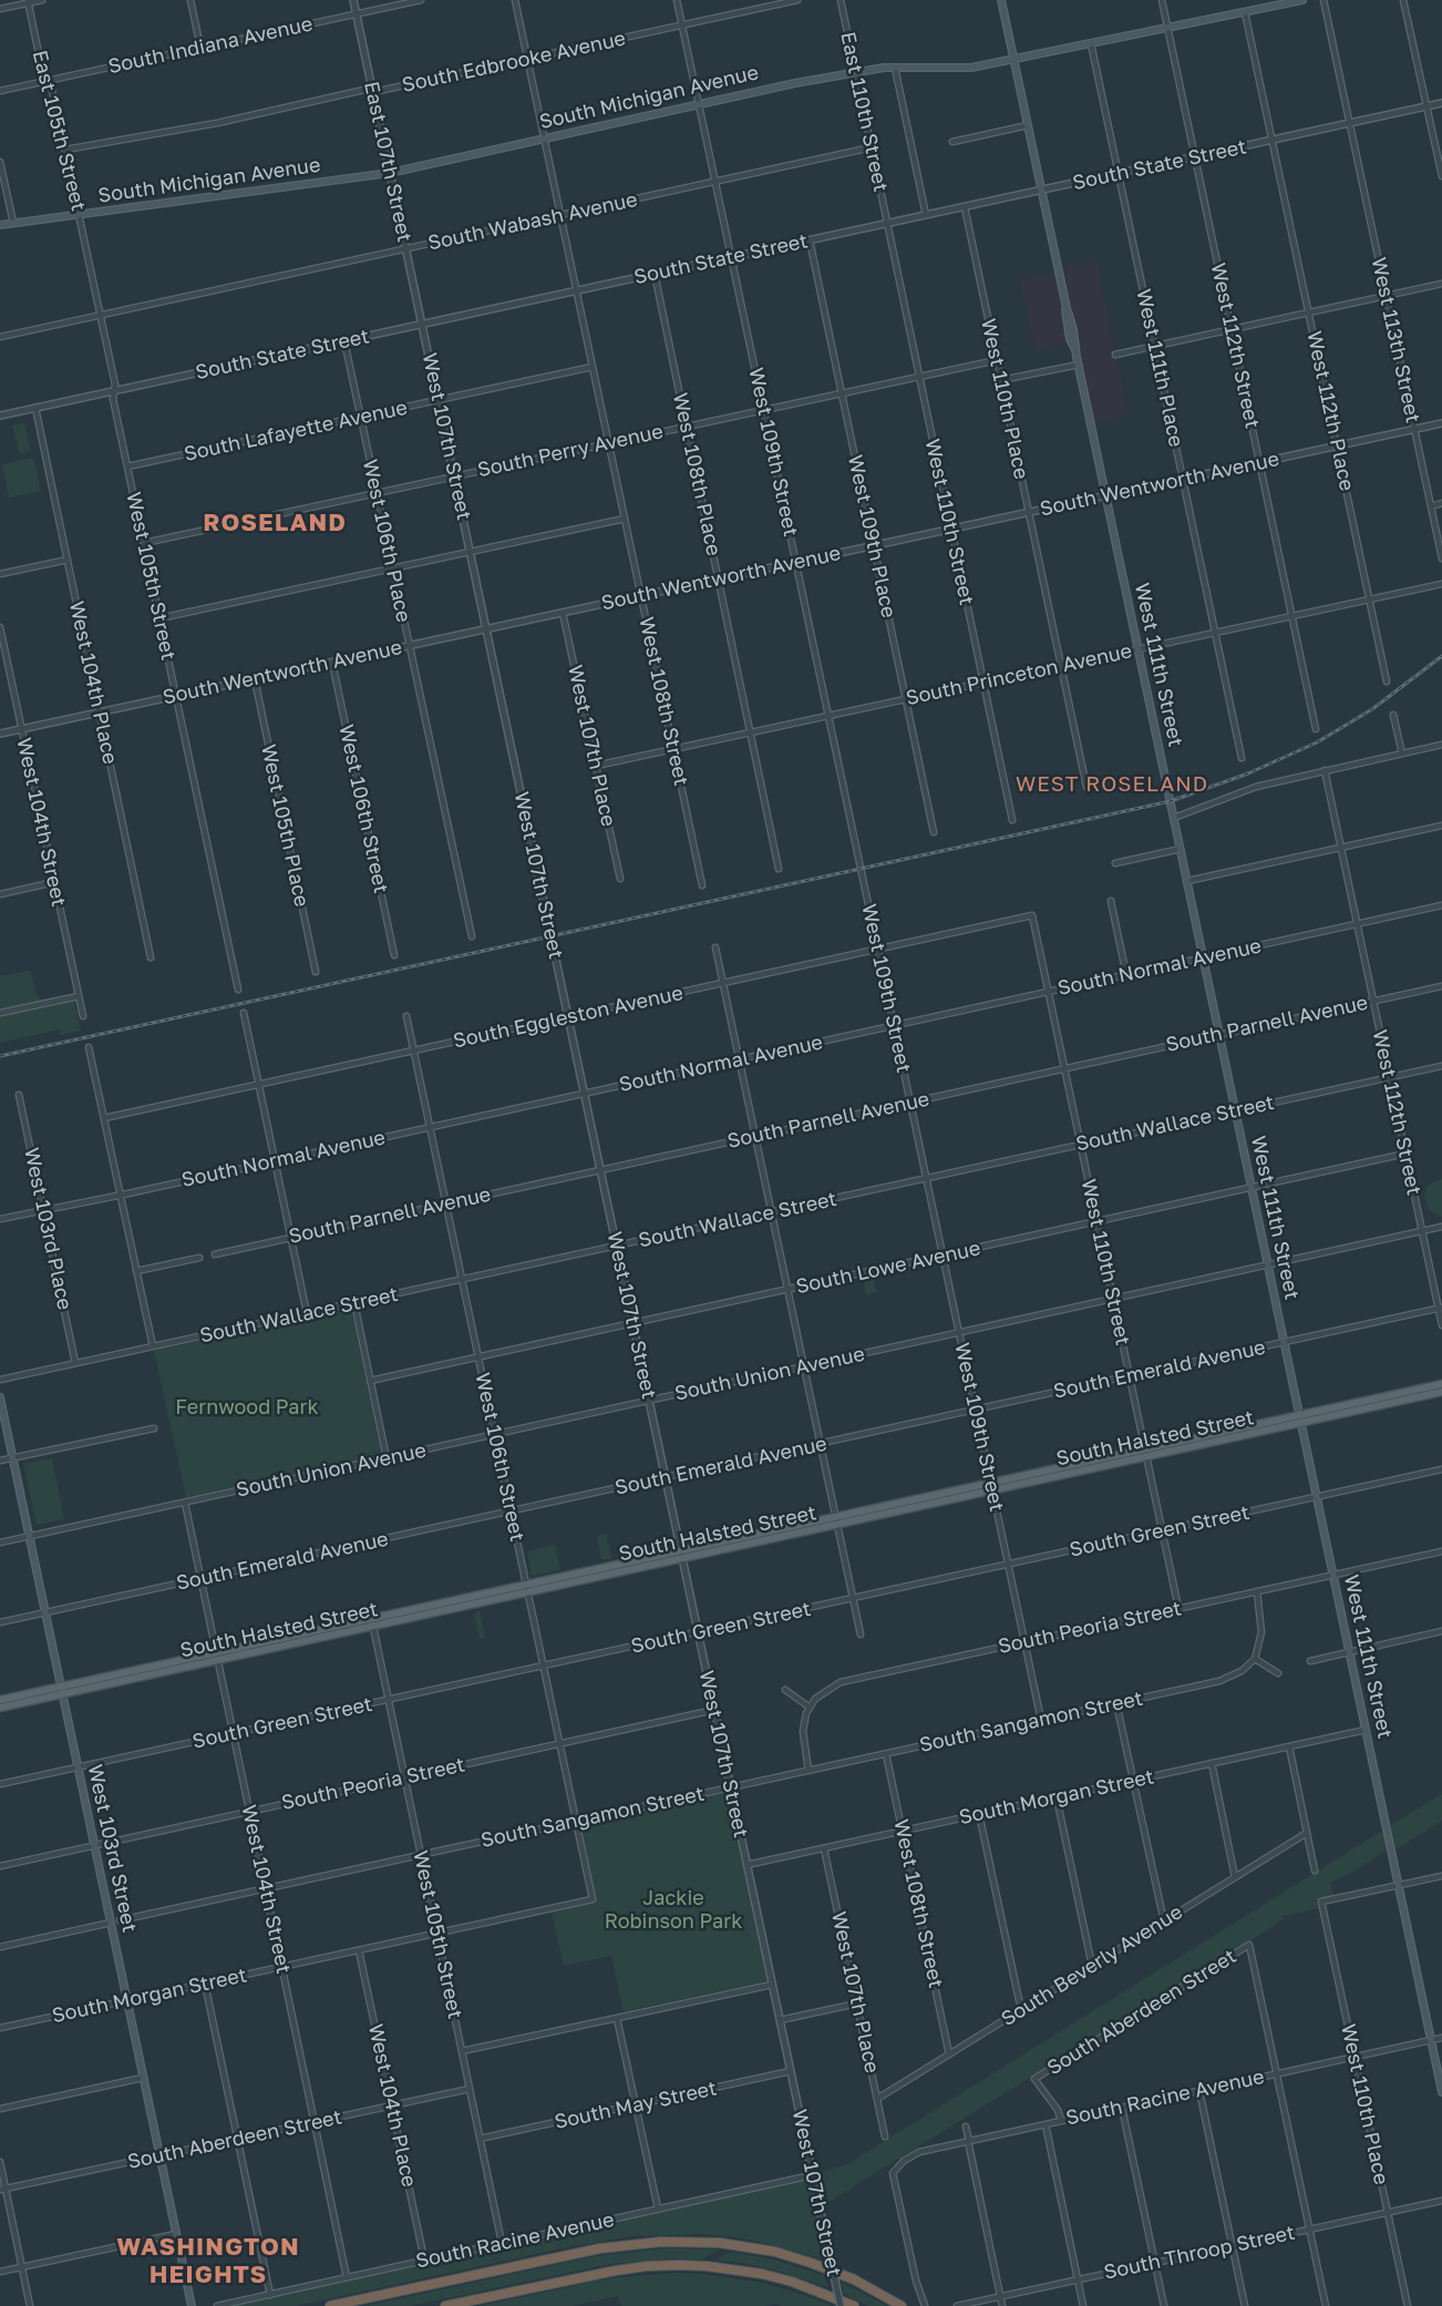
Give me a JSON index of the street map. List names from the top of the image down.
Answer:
{
  "streets": {
    "main road": [
      "South Michigan Avenue",
      "West 111th Street",
      "South Halsted Street",
      "West 103rd Street"
    ],
    "street": [
      "South Indiana Avenue",
      "South Edbrooke Avenue",
      "East 110th Street",
      "East 105th Street",
      "East 107th Street",
      "South State Street",
      "South Wabash Avenue",
      "West 113th Street",
      "West 112th Street",
      "West 111th Place",
      "West 110th Place",
      "West 112th Place",
      "South Lafayette Avenue",
      "West 107th Street",
      "South Perry Avenue",
      "West 109th Street",
      "West 108th Place",
      "South Wentworth Avenue",
      "West 110th Street",
      "West 109th Place",
      "West 106th Place",
      "West 105th Street",
      "South Princeton Avenue",
      "West 104th Place",
      "West 108th Street",
      "West 107th Place",
      "West 106th Street",
      "West 104th Street",
      "West 105th Place",
      "South Normal Avenue",
      "South Eggleston Avenue",
      "South Parnell Avenue",
      "South Wallace Street",
      "West 103rd Place",
      "South Lowe Avenue",
      "South Emerald Avenue",
      "South Union Avenue",
      "South Green Street",
      "South Peoria Street",
      "South Sangamon Street",
      "South Morgan Street",
      "South Beverly Avenue",
      "South Aberdeen Street",
      "South Racine Avenue",
      "South May Street",
      "South Throop Street"
    ]
  },
  "crossings": [
    ["South Indiana Avenue", "East 105th Street"],
    ["South Indiana Avenue", "East 107th Street"],
    ["South Edbrooke Avenue", "East 105th Street"],
    ["South Edbrooke Avenue", "East 107th Street"],
    ["South Edbrooke Avenue", "West 109th Street"],
    ["South Edbrooke Avenue", "West 108th Street"],
    ["South Michigan Avenue", "East 110th Street"],
    ["South Michigan Avenue", "East 105th Street"],
    ["South Michigan Avenue", "East 107th Street"],
    ["South Michigan Avenue", "West 112th Street"],
    ["South Michigan Avenue", "West 111th Place"],
    ["South Michigan Avenue", "West 112th Place"],
    ["South Michigan Avenue", "West 109th Street"],
    ["South Michigan Avenue", "West 111th Street"],
    ["South Michigan Avenue", "West 108th Street"],
    ["East 110th Street", "South State Street"],
    ["East 110th Street", "South Wabash Avenue"],
    ["East 110th Street", "West 110th Street"],
    ["East 105th Street", "South State Street"],
    ["East 105th Street", "South Wabash Avenue"],
    ["East 105th Street", "West 105th Street"],
    ["East 107th Street", "South State Street"],
    ["East 107th Street", "South Wabash Avenue"],
    ["East 107th Street", "West 107th Street"],
    ["South State Street", "West 113th Street"],
    ["South State Street", "West 112th Street"],
    ["South State Street", "West 111th Place"],
    ["South State Street", "West 110th Place"],
    ["South State Street", "West 112th Place"],
    ["South State Street", "West 107th Street"],
    ["South State Street", "West 109th Street"],
    ["South State Street", "West 108th Place"],
    ["South State Street", "West 110th Street"],
    ["South State Street", "West 109th Place"],
    ["South State Street", "West 106th Place"],
    ["South State Street", "West 105th Street"],
    ["South State Street", "West 111th Street"],
    ["South State Street", "West 104th Place"],
    ["South State Street", "West 108th Street"],
    ["South Wabash Avenue", "West 109th Street"],
    ["South Wabash Avenue", "West 108th Street"],
    ["West 113th Street", "South Wentworth Avenue"],
    ["West 112th Street", "South Wentworth Avenue"],
    ["West 112th Street", "South Princeton Avenue"],
    ["West 112th Street", "South Normal Avenue"],
    ["West 112th Street", "South Parnell Avenue"],
    ["West 112th Street", "South Wallace Street"],
    ["West 112th Street", "South Lowe Avenue"],
    ["West 112th Street", "South Emerald Avenue"],
    ["West 112th Street", "South Union Avenue"],
    ["West 111th Place", "South Wentworth Avenue"],
    ["West 111th Place", "South Princeton Avenue"],
    ["West 110th Place", "South Perry Avenue"],
    ["West 110th Place", "South Wentworth Avenue"],
    ["West 110th Place", "West 111th Street"],
    ["West 110th Place", "South Princeton Avenue"],
    ["West 110th Place", "South Racine Avenue"],
    ["West 110th Place", "South Throop Street"],
    ["West 112th Place", "South Wentworth Avenue"],
    ["West 112th Place", "South Princeton Avenue"],
    ["South Lafayette Avenue", "West 107th Street"],
    ["South Lafayette Avenue", "West 106th Place"],
    ["South Lafayette Avenue", "West 105th Street"],
    ["South Lafayette Avenue", "West 108th Street"],
    ["West 107th Street", "South Perry Avenue"],
    ["West 107th Street", "South Wentworth Avenue"],
    ["West 107th Street", "South Normal Avenue"],
    ["West 107th Street", "South Eggleston Avenue"],
    ["West 107th Street", "South Parnell Avenue"],
    ["West 107th Street", "South Wallace Street"],
    ["West 107th Street", "South Lowe Avenue"],
    ["West 107th Street", "South Emerald Avenue"],
    ["West 107th Street", "South Union Avenue"],
    ["West 107th Street", "South Halsted Street"],
    ["West 107th Street", "South Green Street"],
    ["West 107th Street", "South Peoria Street"],
    ["West 107th Street", "South Sangamon Street"],
    ["West 107th Street", "South Morgan Street"],
    ["West 107th Street", "South Racine Avenue"],
    ["West 107th Street", "South May Street"],
    ["South Perry Avenue", "West 109th Street"],
    ["South Perry Avenue", "West 108th Place"],
    ["South Perry Avenue", "West 110th Street"],
    ["South Perry Avenue", "West 109th Place"],
    ["South Perry Avenue", "West 106th Place"],
    ["South Perry Avenue", "West 105th Street"],
    ["South Perry Avenue", "West 108th Street"],
    ["West 109th Street", "South Wentworth Avenue"],
    ["West 109th Street", "South Princeton Avenue"],
    ["West 109th Street", "South Normal Avenue"],
    ["West 109th Street", "South Eggleston Avenue"],
    ["West 109th Street", "South Parnell Avenue"],
    ["West 109th Street", "South Wallace Street"],
    ["West 109th Street", "South Lowe Avenue"],
    ["West 109th Street", "South Emerald Avenue"],
    ["West 109th Street", "South Union Avenue"],
    ["West 109th Street", "South Halsted Street"],
    ["West 109th Street", "South Green Street"],
    ["West 109th Street", "South Peoria Street"],
    ["West 109th Street", "South Sangamon Street"],
    ["West 108th Place", "South Wentworth Avenue"],
    ["West 108th Place", "South Princeton Avenue"],
    ["South Wentworth Avenue", "West 110th Street"],
    ["South Wentworth Avenue", "West 109th Place"],
    ["South Wentworth Avenue", "West 106th Place"],
    ["South Wentworth Avenue", "West 105th Street"],
    ["South Wentworth Avenue", "West 111th Street"],
    ["South Wentworth Avenue", "West 104th Place"],
    ["South Wentworth Avenue", "West 108th Street"],
    ["South Wentworth Avenue", "West 107th Place"],
    ["South Wentworth Avenue", "West 106th Street"],
    ["South Wentworth Avenue", "West 104th Street"],
    ["South Wentworth Avenue", "West 105th Place"],
    ["West 110th Street", "South Princeton Avenue"],
    ["West 110th Street", "South Normal Avenue"],
    ["West 110th Street", "South Eggleston Avenue"],
    ["West 110th Street", "South Parnell Avenue"],
    ["West 110th Street", "South Wallace Street"],
    ["West 110th Street", "South Lowe Avenue"],
    ["West 110th Street", "South Emerald Avenue"],
    ["West 110th Street", "South Union Avenue"],
    ["West 110th Street", "South Halsted Street"],
    ["West 110th Street", "South Green Street"],
    ["West 110th Street", "South Peoria Street"],
    ["West 109th Place", "South Princeton Avenue"],
    ["West 105th Street", "South Halsted Street"],
    ["West 105th Street", "South Green Street"],
    ["West 105th Street", "South Peoria Street"],
    ["West 105th Street", "South Sangamon Street"],
    ["West 105th Street", "South Morgan Street"],
    ["West 105th Street", "South Aberdeen Street"],
    ["West 105th Street", "South Racine Avenue"],
    ["West 105th Street", "South May Street"],
    ["West 111th Street", "South Princeton Avenue"],
    ["West 111th Street", "South Normal Avenue"],
    ["West 111th Street", "South Parnell Avenue"],
    ["West 111th Street", "South Wallace Street"],
    ["West 111th Street", "South Lowe Avenue"],
    ["West 111th Street", "South Emerald Avenue"],
    ["West 111th Street", "South Union Avenue"],
    ["West 111th Street", "South Halsted Street"],
    ["West 111th Street", "South Green Street"],
    ["West 111th Street", "South Peoria Street"],
    ["West 111th Street", "South Morgan Street"],
    ["West 111th Street", "South Racine Avenue"],
    ["South Princeton Avenue", "West 108th Street"],
    ["South Princeton Avenue", "West 107th Place"],
    ["West 104th Place", "South Morgan Street"],
    ["West 104th Place", "South Aberdeen Street"],
    ["West 104th Place", "South Racine Avenue"],
    ["West 108th Street", "South Sangamon Street"],
    ["West 108th Street", "South Morgan Street"],
    ["West 108th Street", "South Beverly Avenue"],
    ["West 107th Place", "South Morgan Street"],
    ["West 107th Place", "South Beverly Avenue"],
    ["West 106th Street", "South Normal Avenue"],
    ["West 106th Street", "South Eggleston Avenue"],
    ["West 106th Street", "South Parnell Avenue"],
    ["West 106th Street", "South Wallace Street"],
    ["West 106th Street", "South Lowe Avenue"],
    ["West 106th Street", "South Emerald Avenue"],
    ["West 106th Street", "South Union Avenue"],
    ["West 106th Street", "South Halsted Street"],
    ["West 106th Street", "South Green Street"],
    ["West 106th Street", "South Peoria Street"],
    ["West 106th Street", "South Sangamon Street"],
    ["West 106th Street", "South Morgan Street"],
    ["West 104th Street", "South Emerald Avenue"],
    ["West 104th Street", "South Union Avenue"],
    ["West 104th Street", "South Halsted Street"],
    ["West 104th Street", "South Green Street"],
    ["West 104th Street", "South Peoria Street"],
    ["West 104th Street", "South Sangamon Street"],
    ["West 104th Street", "South Morgan Street"],
    ["West 104th Street", "South Aberdeen Street"],
    ["West 104th Street", "South Racine Avenue"],
    ["South Normal Avenue", "West 103rd Place"],
    ["South Wallace Street", "West 103rd Place"],
    ["South Emerald Avenue", "West 103rd Street"],
    ["South Union Avenue", "West 103rd Street"],
    ["South Halsted Street", "West 103rd Street"],
    ["South Green Street", "West 103rd Street"],
    ["South Peoria Street", "West 103rd Street"],
    ["South Morgan Street", "West 103rd Street"],
    ["West 103rd Street", "South Aberdeen Street"],
    ["South Aberdeen Street", "South Racine Avenue"]
  ],
  "districts": ["ROSELAND", "WEST ROSELAND", "WASHINGTON HEIGHTS"],
  "parks": ["Fernwood Park", "Jackie Robinson Park"]
}
